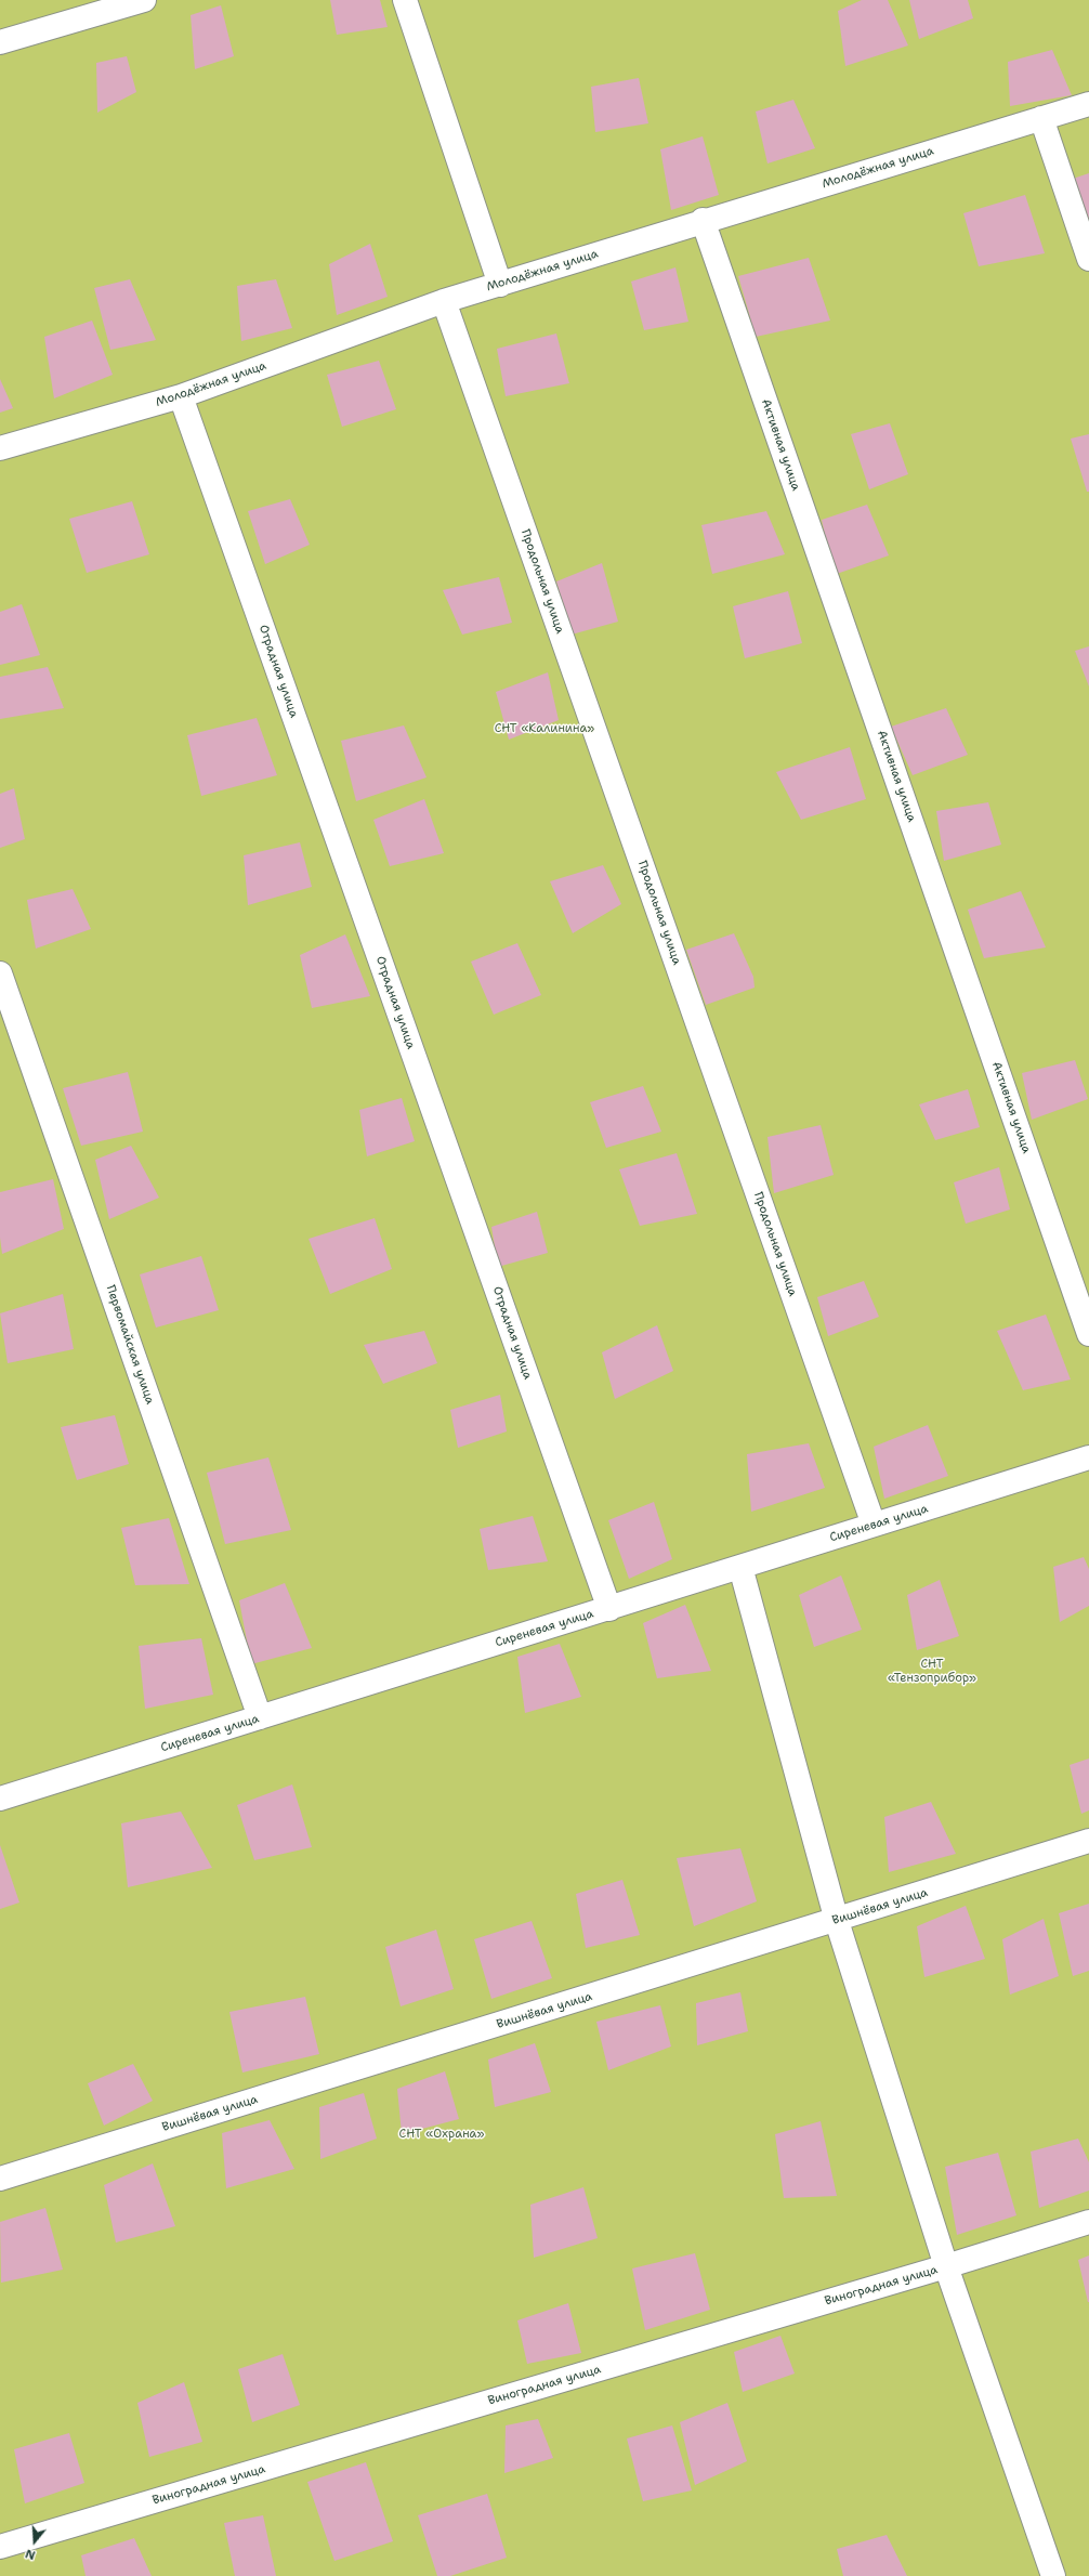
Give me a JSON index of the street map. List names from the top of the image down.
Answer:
{
  "streets": {
    "street": [
      "Молодёжная улица",
      "Активная улица",
      "Продольная улица",
      "Отрадная улица",
      "Первомайская улица",
      "Сиреневая улица",
      "Вишнёвая улица",
      "Виноградная улица"
    ]
  },
  "crossings": [
    ["Молодёжная улица", "Активная улица"],
    ["Молодёжная улица", "Продольная улица"],
    ["Молодёжная улица", "Отрадная улица"],
    ["Продольная улица", "Сиреневая улица"],
    ["Отрадная улица", "Сиреневая улица"],
    ["Первомайская улица", "Сиреневая улица"]
  ],
  "parks": ["СНТ «Калинина»", "СНТ «Тензоприбор»", "СНТ «Охрана»"],
  "north": "bottom"
}
